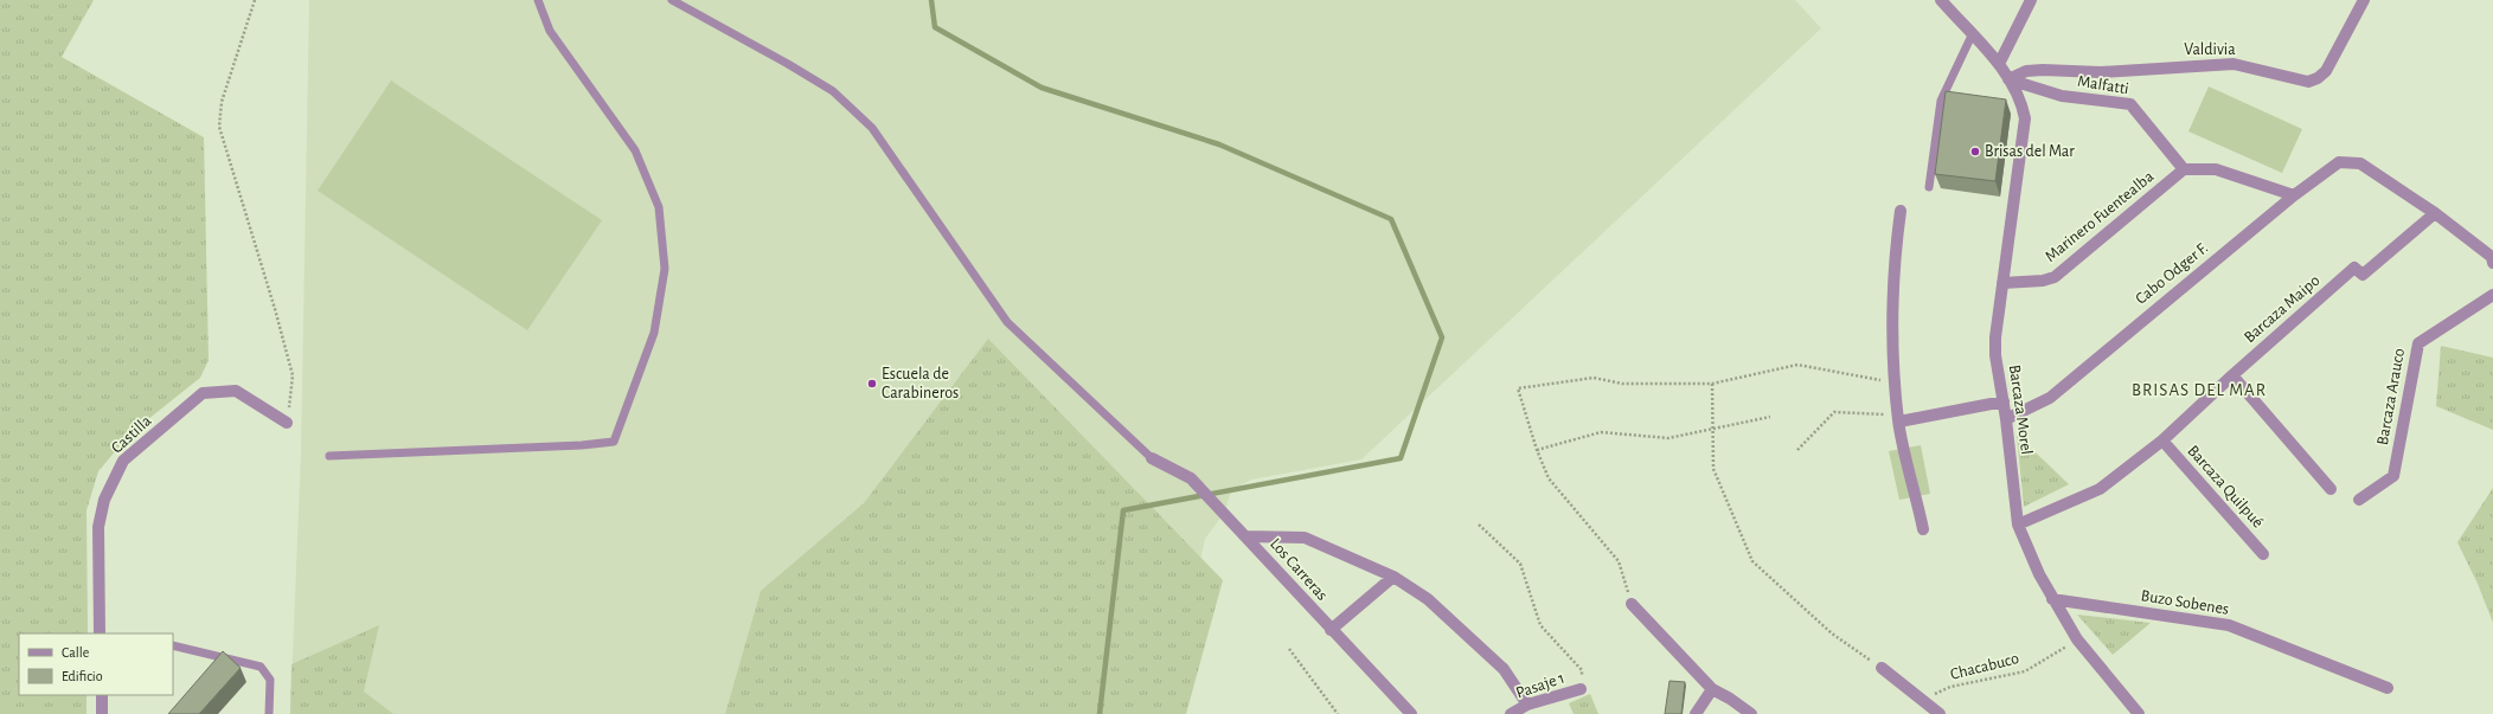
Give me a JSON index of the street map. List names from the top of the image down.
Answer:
{
  "streets": {
    "street": [
      "Valdivia",
      "Malfatti",
      "Marinero Fuentealba",
      "Cabo Odger F.",
      "Barcaza Maipo",
      "Barcaza Arauco",
      "Barcaza Morel",
      "Castilla",
      "Barcaza Quilpué",
      "Los Carreras",
      "Buzo Sobenes",
      "Pasaje 1"
    ],
    "path": ["Chacabuco"]
  },
  "crossings": [
    ["Valdivia", "Malfatti"],
    ["Valdivia", "Barcaza Morel"],
    ["Malfatti", "Marinero Fuentealba"],
    ["Malfatti", "Barcaza Morel"],
    ["Marinero Fuentealba", "Barcaza Morel"],
    ["Cabo Odger F.", "Barcaza Maipo"],
    ["Cabo Odger F.", "Barcaza Morel"],
    ["Barcaza Maipo", "Barcaza Morel"],
    ["Barcaza Maipo", "Barcaza Quilpué"],
    ["Barcaza Morel", "Buzo Sobenes"],
    ["Barcaza Morel", "Chacabuco"]
  ],
  "districts": ["BRISAS DEL MAR"],
  "places": ["Brisas del Mar", "Escuela de Carabineros"],
  "legend": ["Calle", "Edificio"]
}
